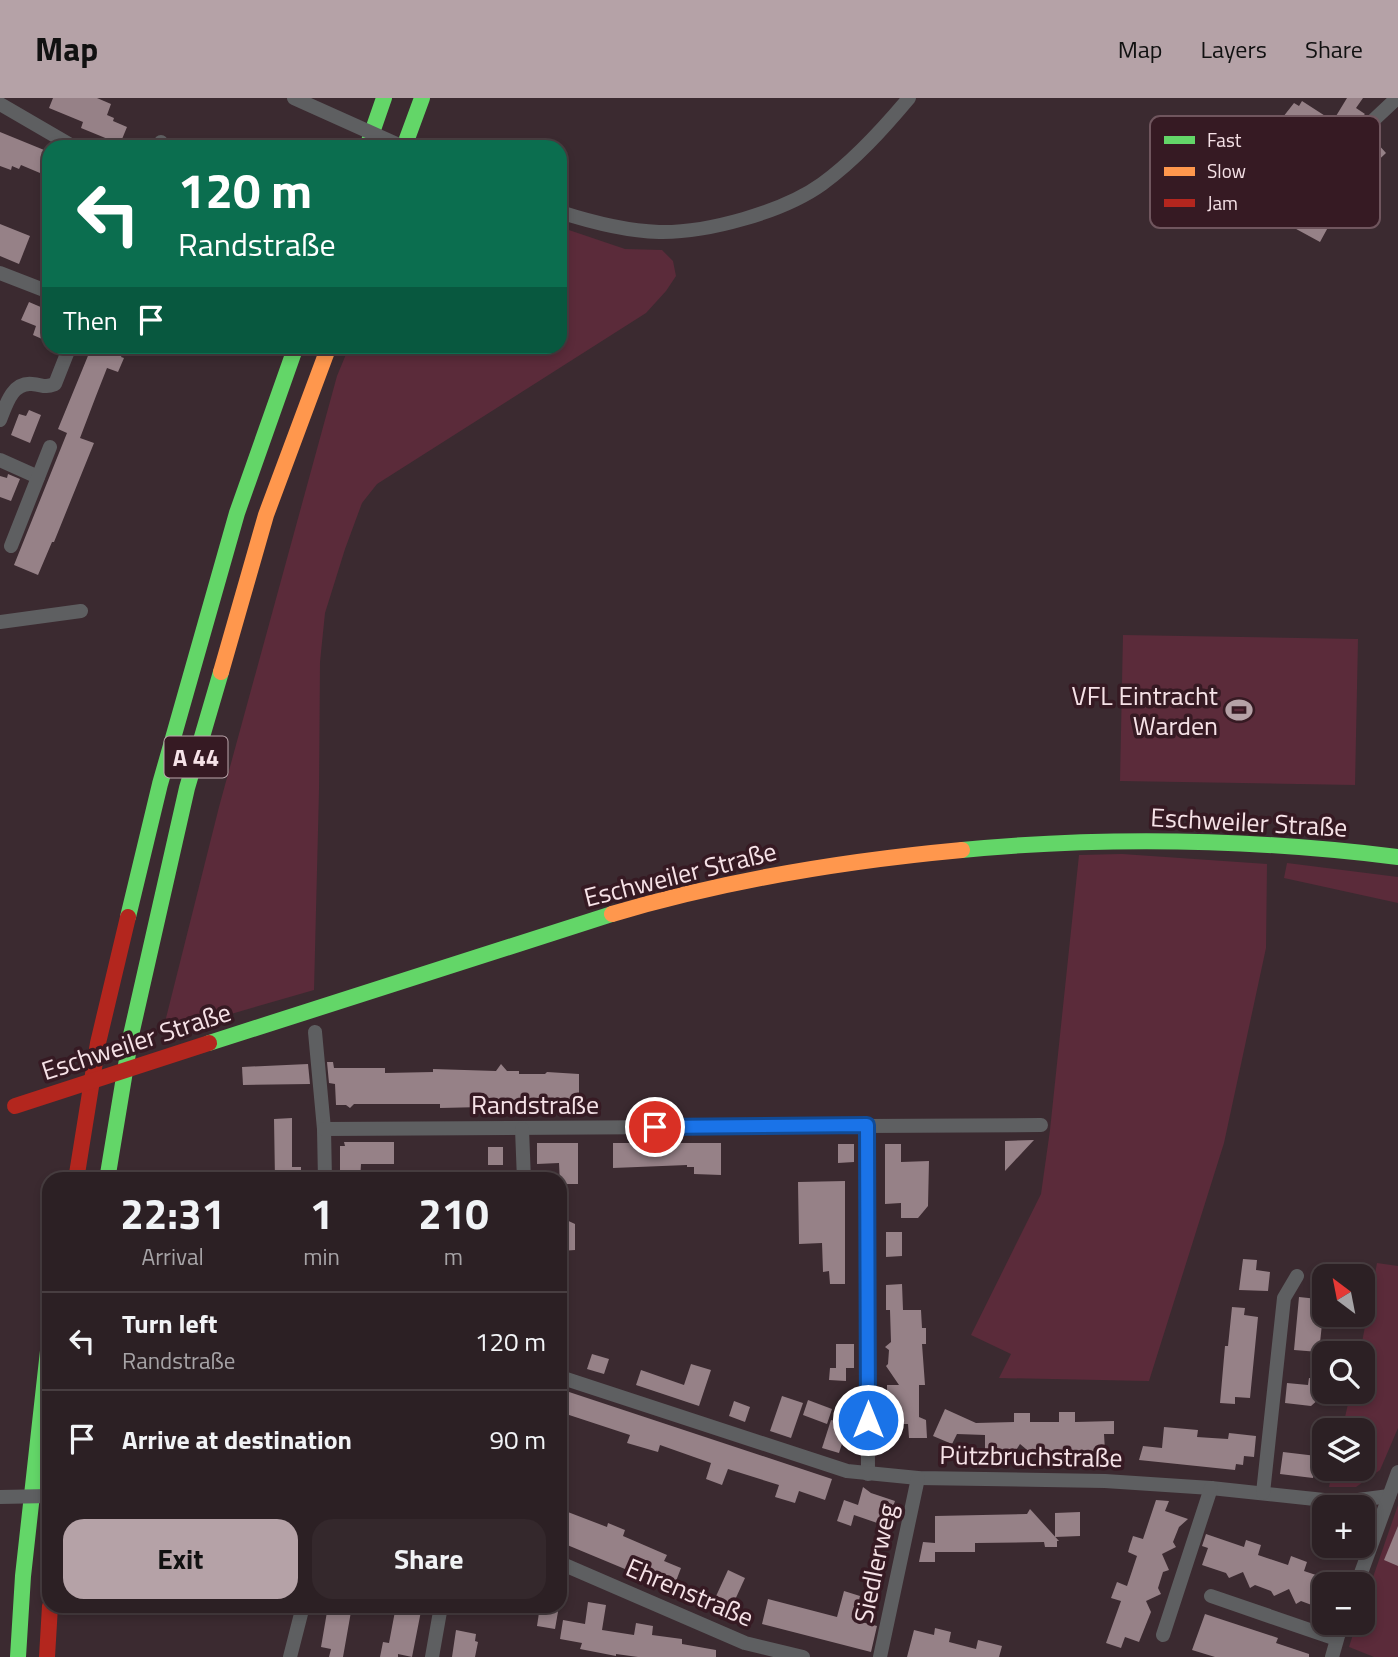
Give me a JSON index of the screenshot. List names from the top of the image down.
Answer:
{
  "streets": {
    "main road": ["A 44", "Eschweiler Straße"],
    "street": [
      "Randstraße",
      "Pützbruchstraße",
      "Siedlerweg",
      "Ehrenstraße"
    ]
  },
  "crossings": [
    ["Randstraße", "Siedlerweg"],
    ["Pützbruchstraße", "Siedlerweg"]
  ],
  "places": {
    "sports": ["VFL Eintracht Warden"]
  },
  "legend": ["Fast", "Slow", "Jam"],
  "north": "top left",
  "page": {
    "header": "Map",
    "nav": ["Map", "Layers", "Share"],
    "turn": ["120 m", "Randstraße"],
    "then": "Then",
    "eta": [
      "22:31",
      "Arrival",
      "1",
      "min",
      "210",
      "m"
    ],
    "map_buttons": ["+", "−"],
    "list": [
      {
        "name": "Turn left",
        "note": "Randstraße",
        "value": "120 m"
      },
      {
        "name": "Arrive at destination",
        "value": "90 m"
      }
    ],
    "buttons": ["Exit", "Share"]
  }
}
